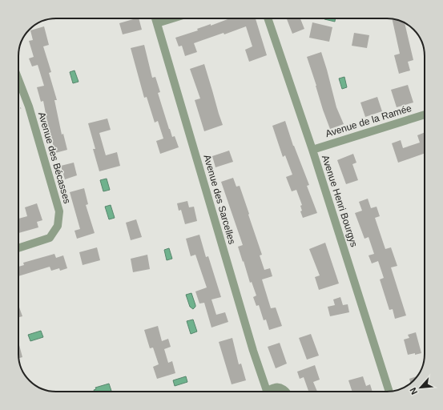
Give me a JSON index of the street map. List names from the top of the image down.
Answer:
{
  "streets": {
    "street": [
      "Avenue de la Ramée",
      "Avenue des Bécasses",
      "Avenue des Sarcelles",
      "Avenue Henri Bourgys"
    ]
  },
  "crossings": [
    ["Avenue de la Ramée", "Avenue Henri Bourgys"]
  ],
  "north": "bottom left"
}
